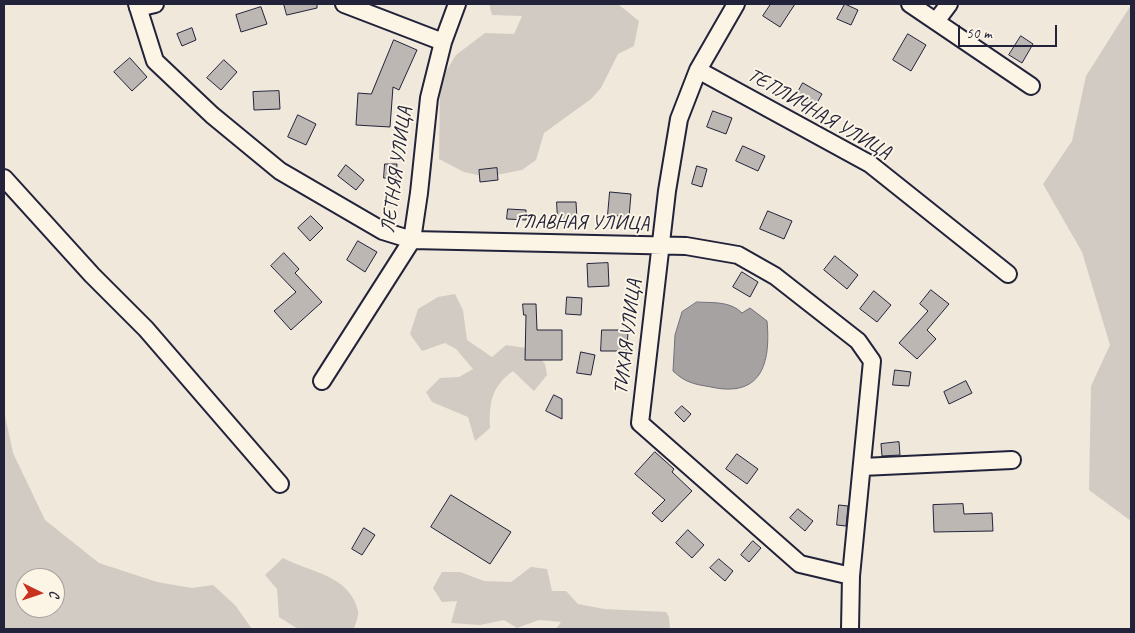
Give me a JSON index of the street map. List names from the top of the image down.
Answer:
{
  "streets": {
    "street": [
      "ТЕПЛИЧНАЯ УЛИЦА",
      "ЛЕТНЯЯ УЛИЦА",
      "ГЛАВНАЯ УЛИЦА",
      "ТИХАЯ УЛИЦА"
    ]
  },
  "crossings": [
    ["ТЕПЛИЧНАЯ УЛИЦА", "ТИХАЯ УЛИЦА"],
    ["ЛЕТНЯЯ УЛИЦА", "ГЛАВНАЯ УЛИЦА"],
    ["ГЛАВНАЯ УЛИЦА", "ТИХАЯ УЛИЦА"]
  ],
  "scale_bar": "50 m",
  "north": "right"
}
